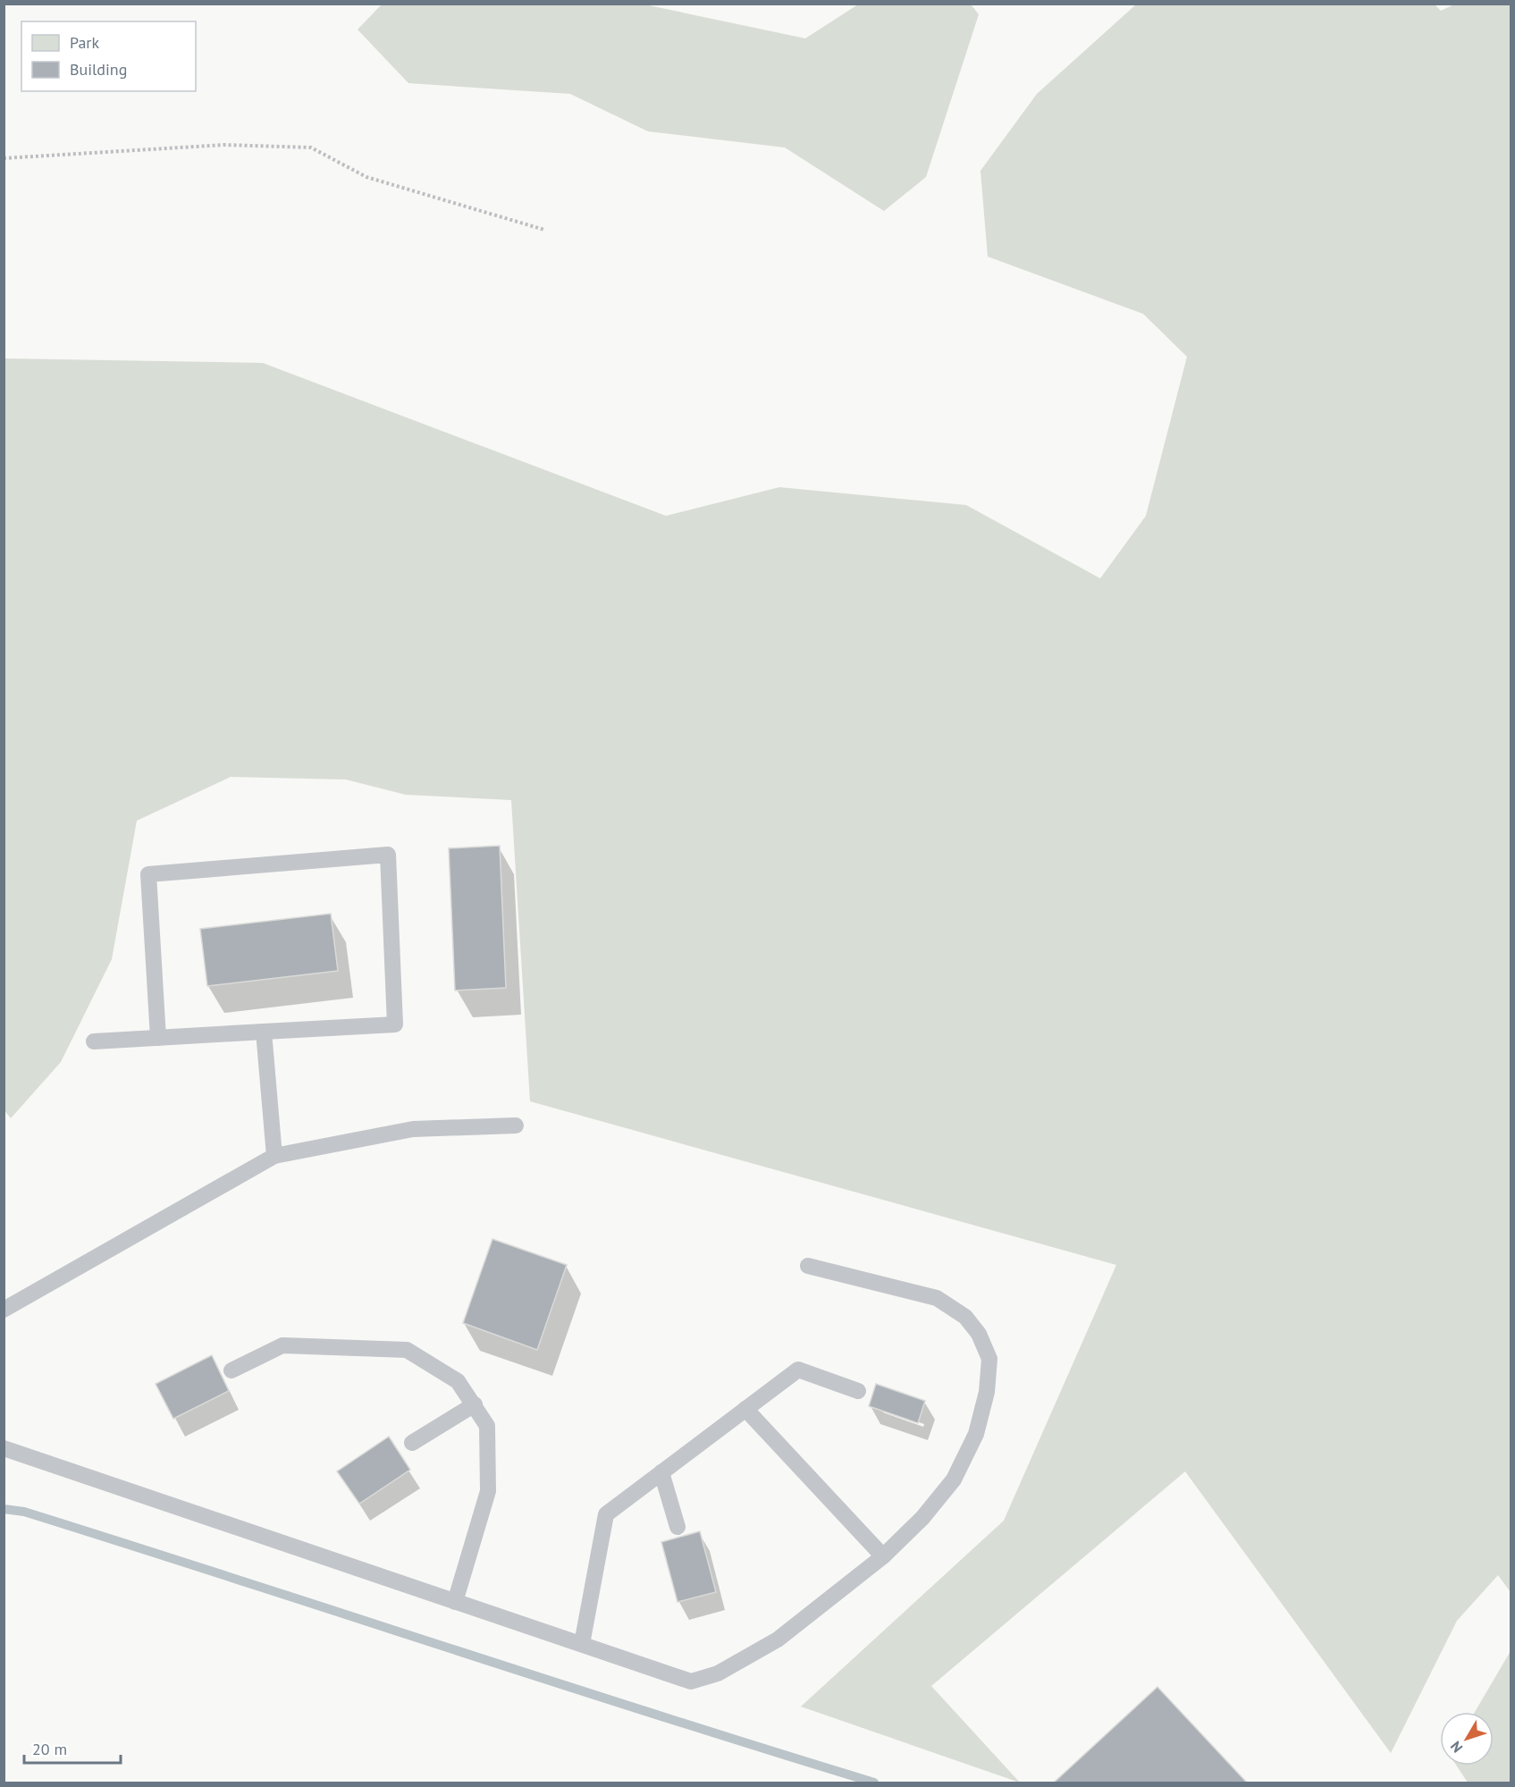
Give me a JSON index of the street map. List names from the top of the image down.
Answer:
{
  "legend": ["Park", "Building"],
  "scale_bar": "20 m",
  "north": "bottom left"
}
